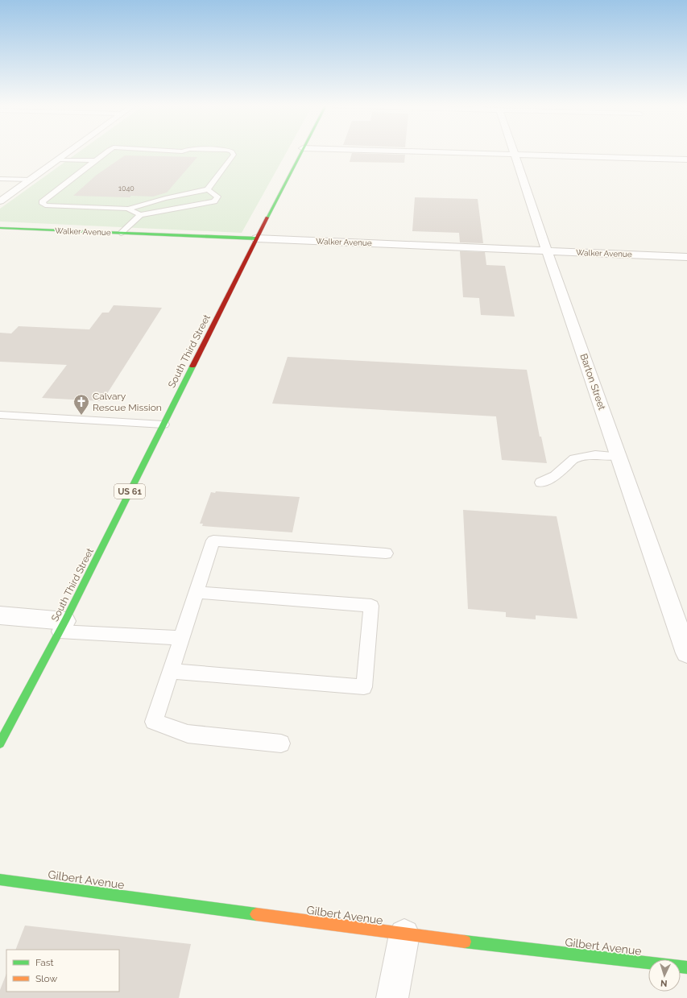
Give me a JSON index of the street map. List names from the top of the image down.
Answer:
{
  "streets": {
    "main road": [
      "Walker Avenue",
      "South Third Street",
      "US 61",
      "Gilbert Avenue"
    ],
    "street": ["Barton Street"]
  },
  "crossings": [
    ["Walker Avenue", "South Third Street"],
    ["Walker Avenue", "Barton Street"]
  ],
  "places": {
    "church": ["Calvary Rescue Mission"]
  },
  "house_numbers": ["1040"],
  "legend": ["Fast", "Slow"],
  "north": "bottom"
}
